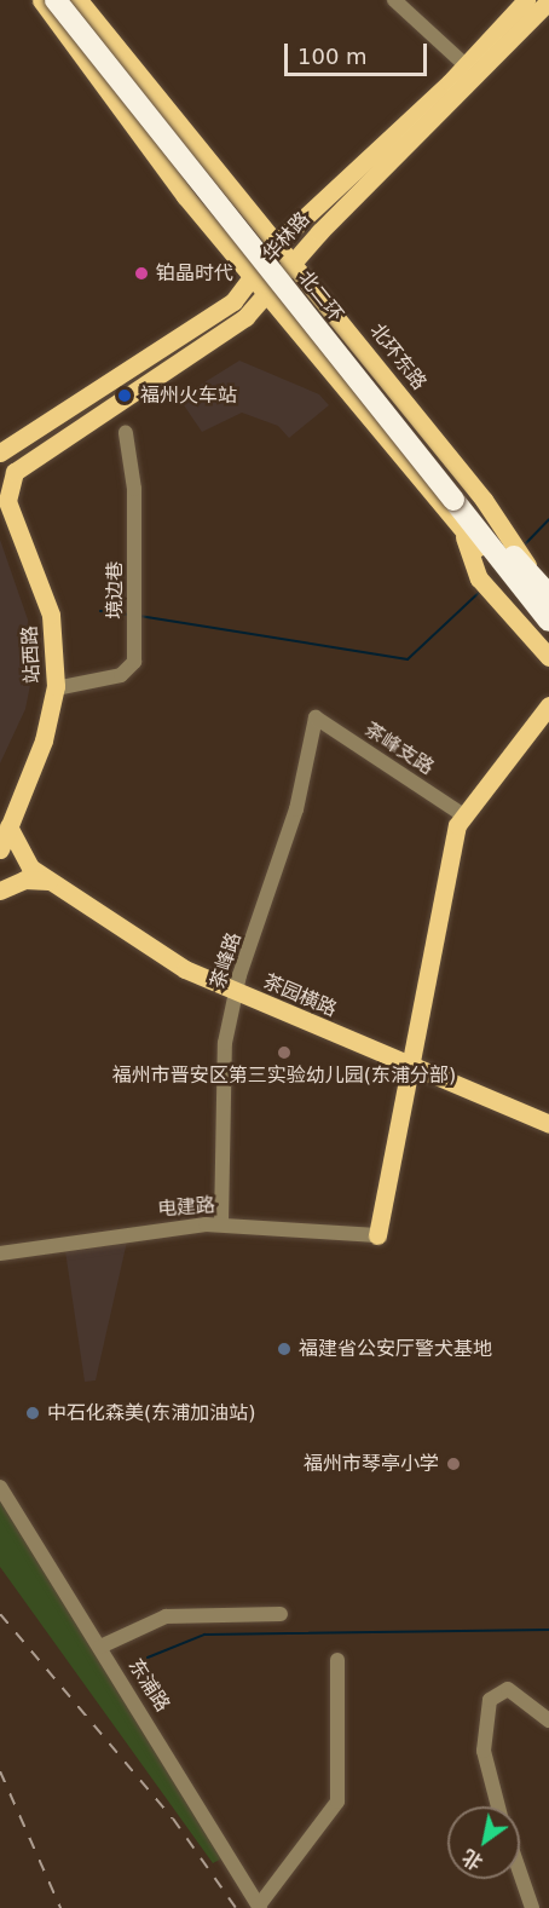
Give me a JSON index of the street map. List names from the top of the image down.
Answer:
{
  "streets": {
    "highway": ["北二环"],
    "main road": [
      "华林路",
      "北环东路",
      "站西路",
      "茶园横路"
    ],
    "street": [
      "境边巷",
      "茶峰支路",
      "茶峰路",
      "电建路",
      "东浦路"
    ]
  },
  "crossings": [
    ["华林路", "北环东路"],
    ["华林路", "站西路"],
    ["北二环", "北环东路"],
    ["境边巷", "站西路"],
    ["站西路", "茶园横路"],
    ["茶峰支路", "茶峰路"],
    ["茶峰路", "茶园横路"],
    ["茶峰路", "电建路"]
  ],
  "places": [
    "铂晶时代",
    "福州火车站",
    "福州市晋安区第三实验幼儿园(东浦分部)",
    "福建省公安厅警犬基地",
    "中石化森美(东浦加油站)",
    "福州市琴亭小学"
  ],
  "scale_bar": "100 m",
  "north": "bottom left"
}
